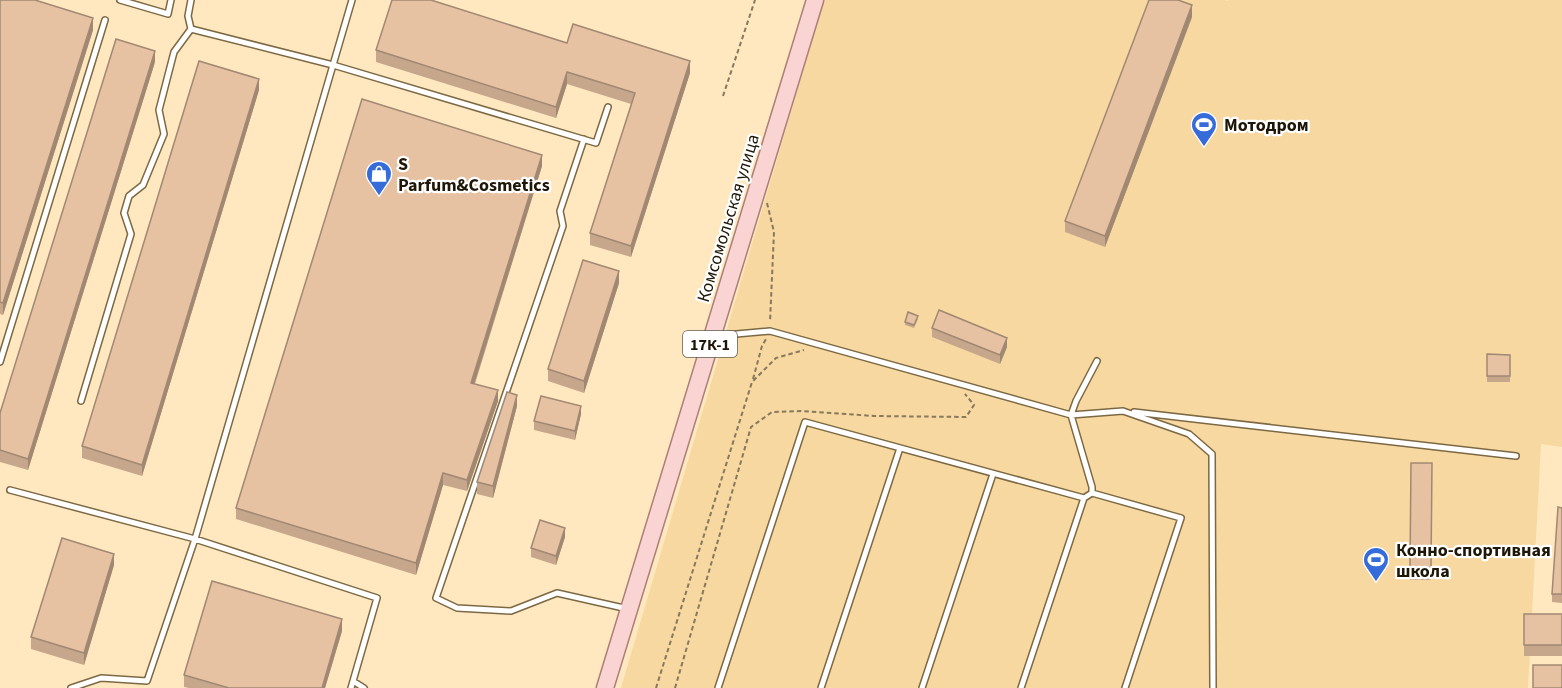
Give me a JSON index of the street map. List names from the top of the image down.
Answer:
{
  "streets": {
    "main road": ["Комсомольская улица", "17К-1"]
  },
  "places": {
    "sports": ["Мотодром", "Конно-спортивная школа"],
    "shop": ["S Parfum&Cosmetics"]
  }
}
